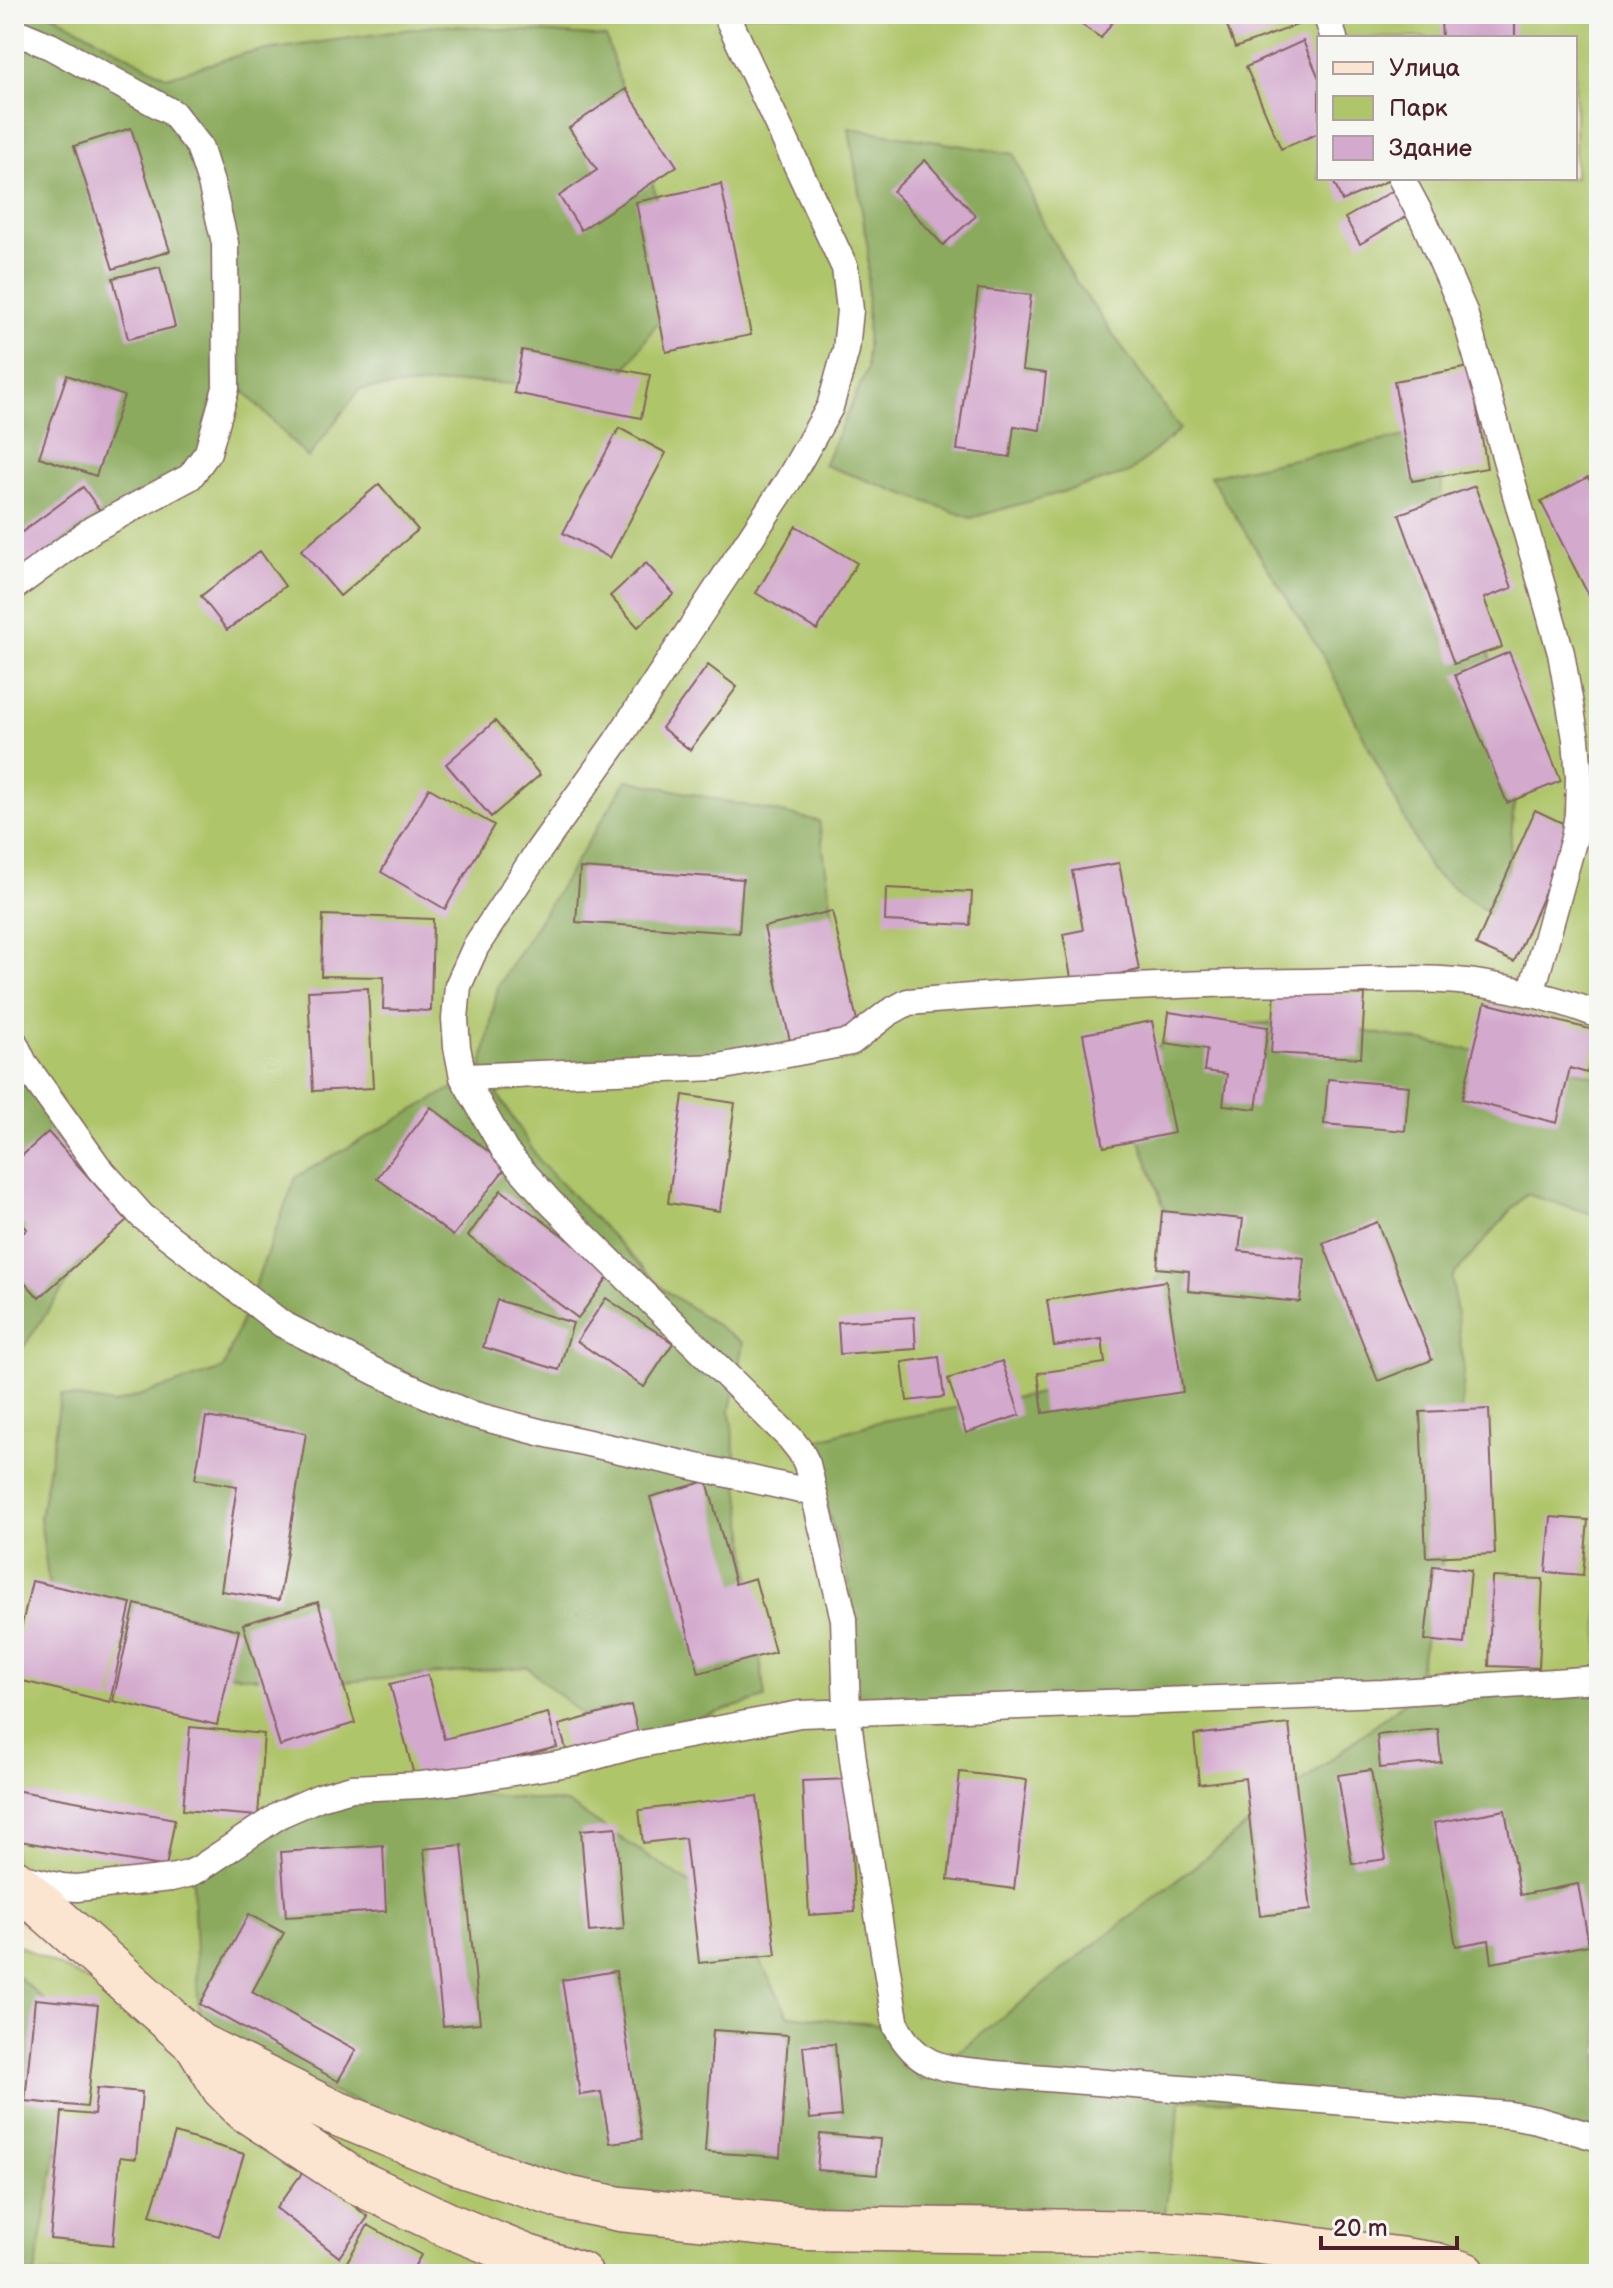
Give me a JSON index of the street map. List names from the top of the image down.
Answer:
{
  "legend": ["Улица", "Парк", "Здание"],
  "scale_bar": "20 m"
}
